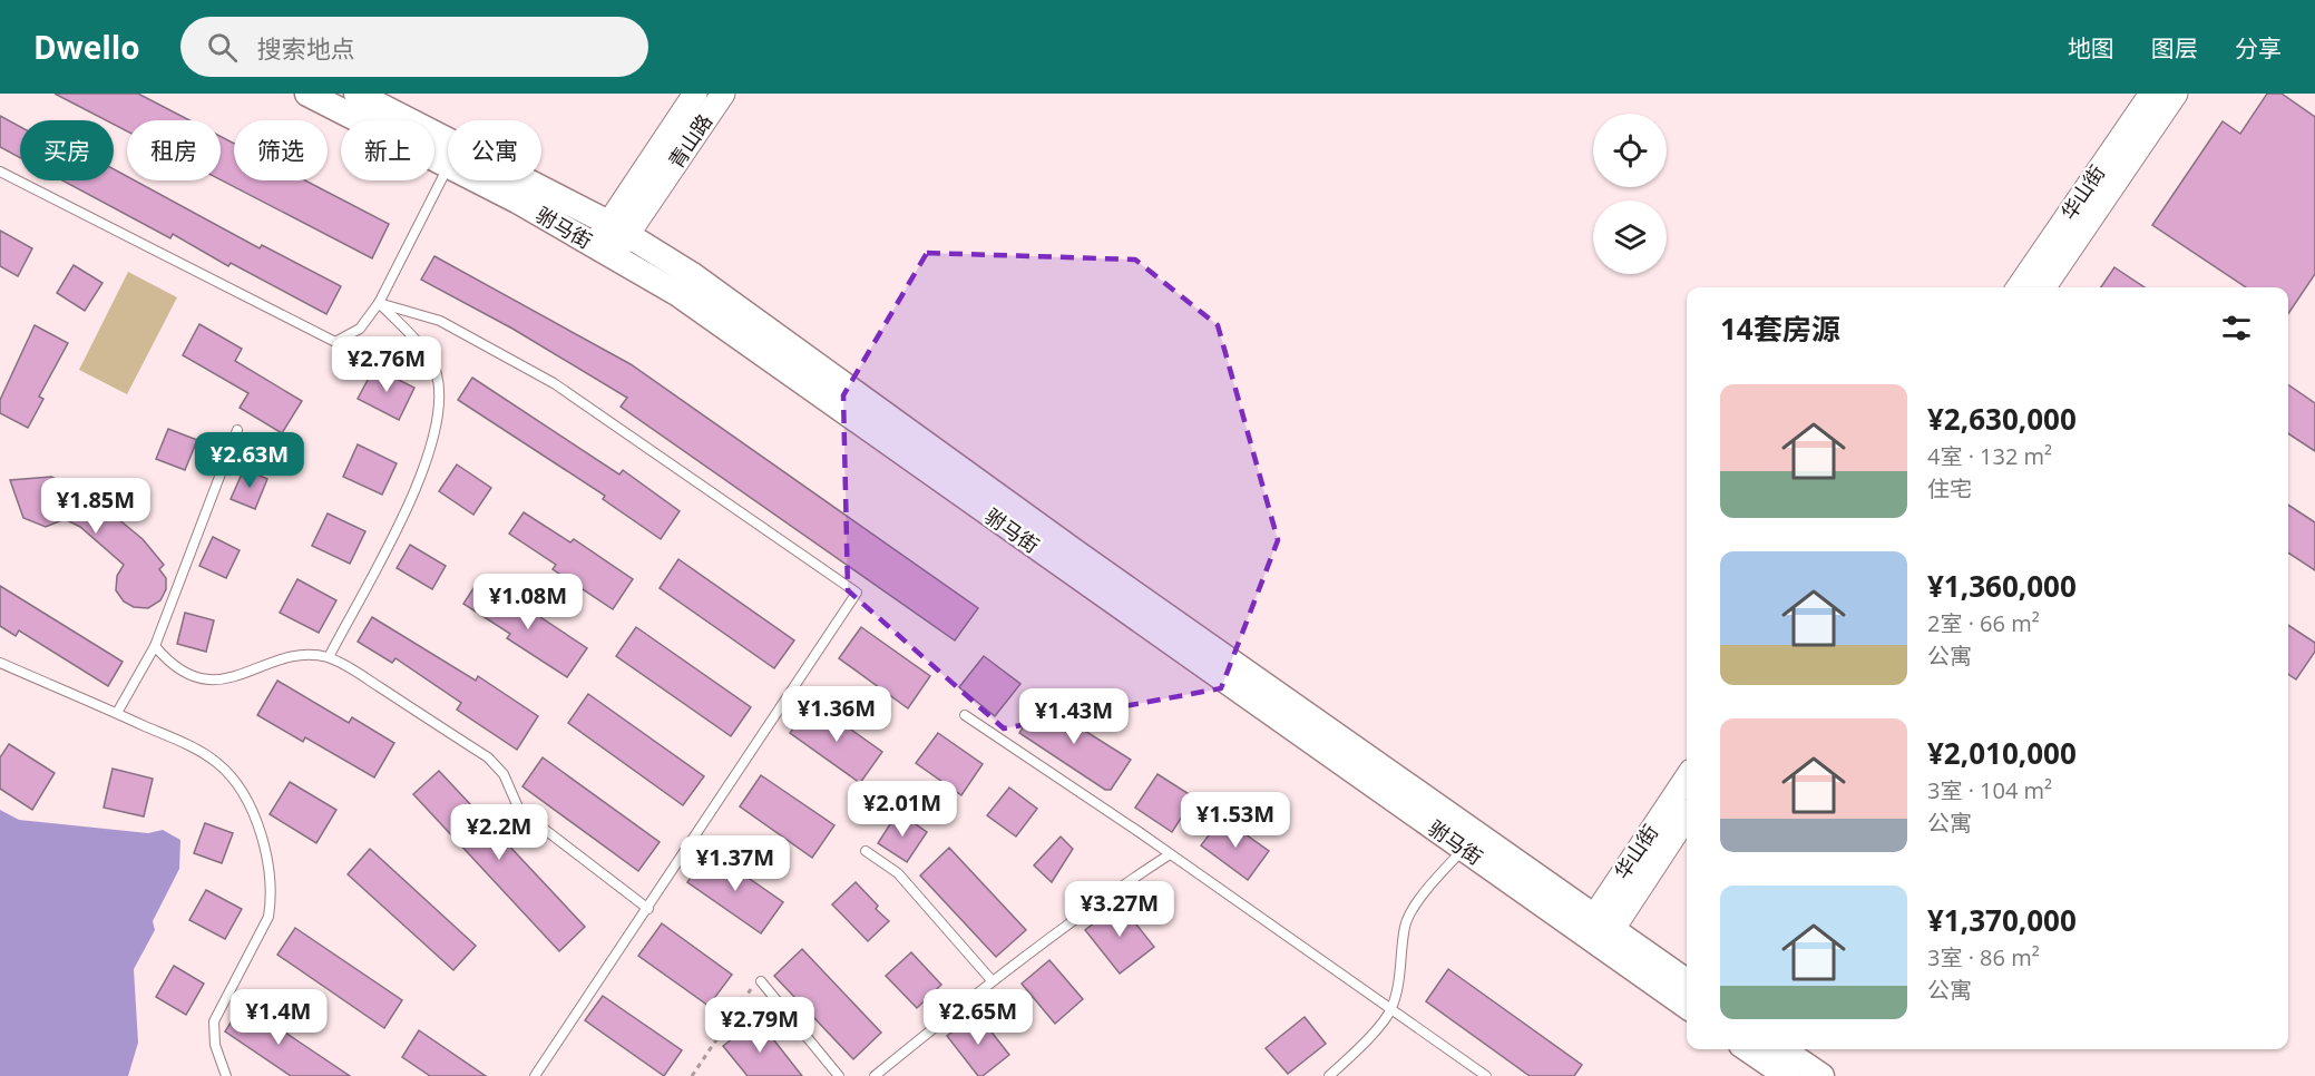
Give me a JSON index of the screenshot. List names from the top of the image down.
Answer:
{
  "streets": {
    "main road": ["驸马街"],
    "street": ["青山路", "华山街"]
  },
  "crossings": [
    ["青山路", "驸马街"],
    ["华山街", "驸马街"]
  ],
  "page": {
    "header": "Dwello",
    "search": "搜索地点",
    "nav": ["地图", "图层", "分享"],
    "chip": [
      "买房",
      "租房",
      "筛选",
      "新上",
      "公寓"
    ],
    "heading": "14套房源",
    "price": [
      "¥2.76M",
      "¥2.63M",
      "¥1.85M",
      "¥1.08M",
      "¥1.36M",
      "¥1.43M",
      "¥2.01M",
      "¥1.53M",
      "¥2.2M",
      "¥1.37M",
      "¥3.27M",
      "¥1.4M",
      "¥2.65M",
      "¥2.79M"
    ],
    "list": [
      {
        "name": "¥2,630,000",
        "note": "4室 · 132 m² · 住宅"
      },
      {
        "name": "¥1,360,000",
        "note": "2室 · 66 m² · 公寓"
      },
      {
        "name": "¥2,010,000",
        "note": "3室 · 104 m² · 公寓"
      },
      {
        "name": "¥1,370,000",
        "note": "3室 · 86 m² · 公寓"
      }
    ]
  }
}
